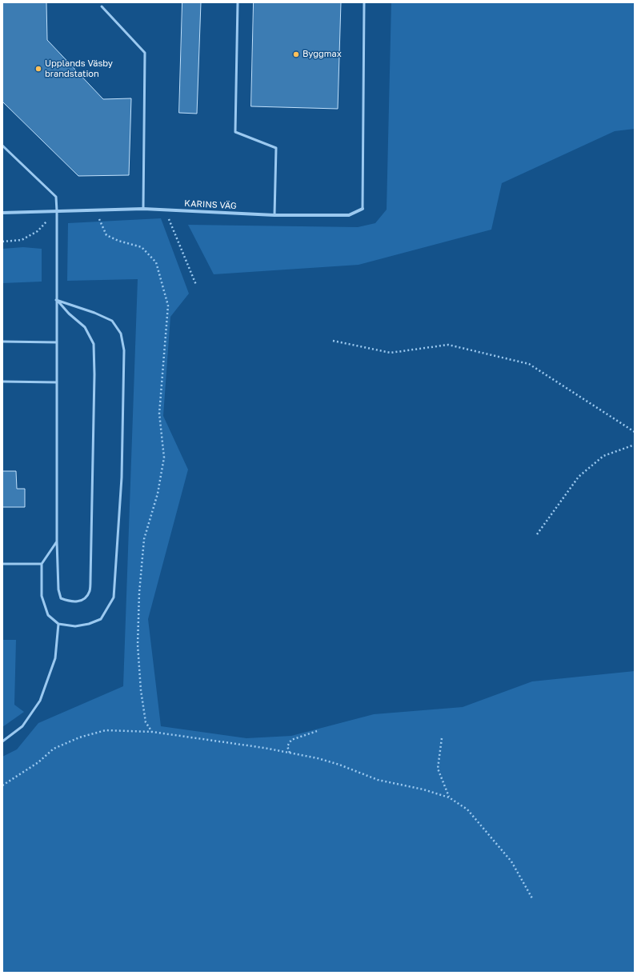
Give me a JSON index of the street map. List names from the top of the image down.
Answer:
{
  "streets": {
    "street": ["KARINS VÄG"]
  },
  "places": ["Byggmax", "Upplands Väsby brandstation"]
}
